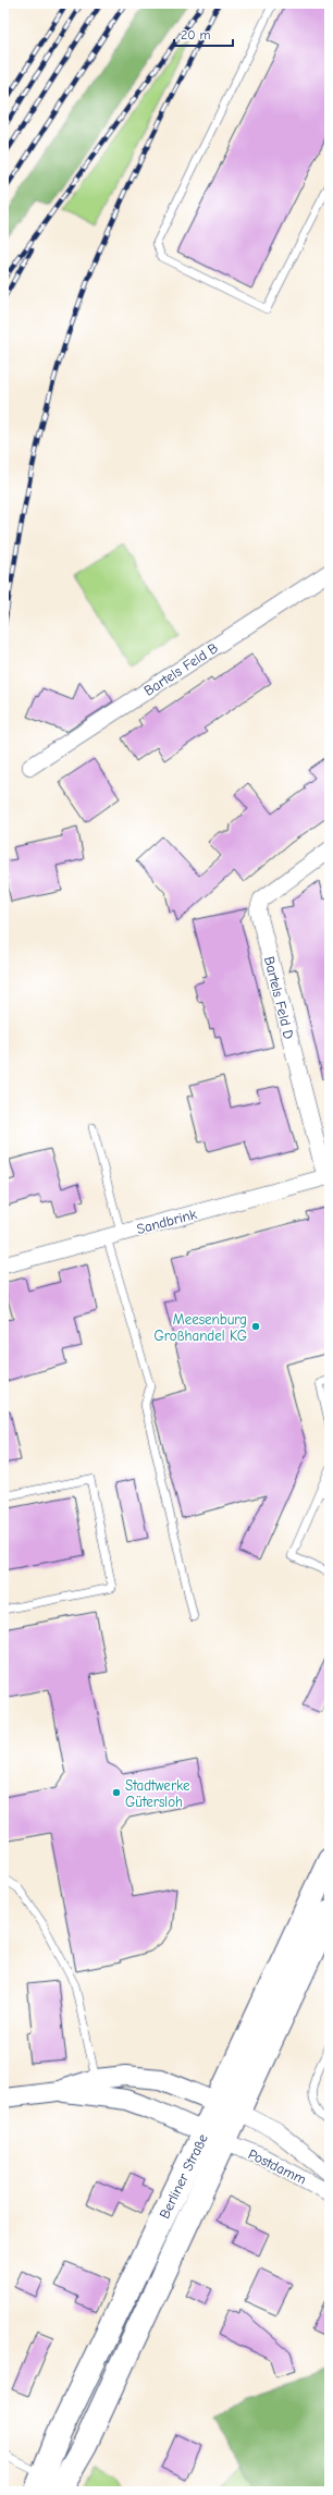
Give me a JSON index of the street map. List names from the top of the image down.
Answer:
{
  "streets": {
    "main road": ["Berliner Straße"],
    "street": [
      "Bartels Feld B",
      "Bartels Feld D",
      "Sandbrink",
      "Postdamm"
    ]
  },
  "crossings": [
    ["Bartels Feld D", "Sandbrink"],
    ["Postdamm", "Berliner Straße"]
  ],
  "places": ["Meesenburg Großhandel KG", "Stadtwerke Gütersloh"],
  "scale_bar": "20 m"
}
